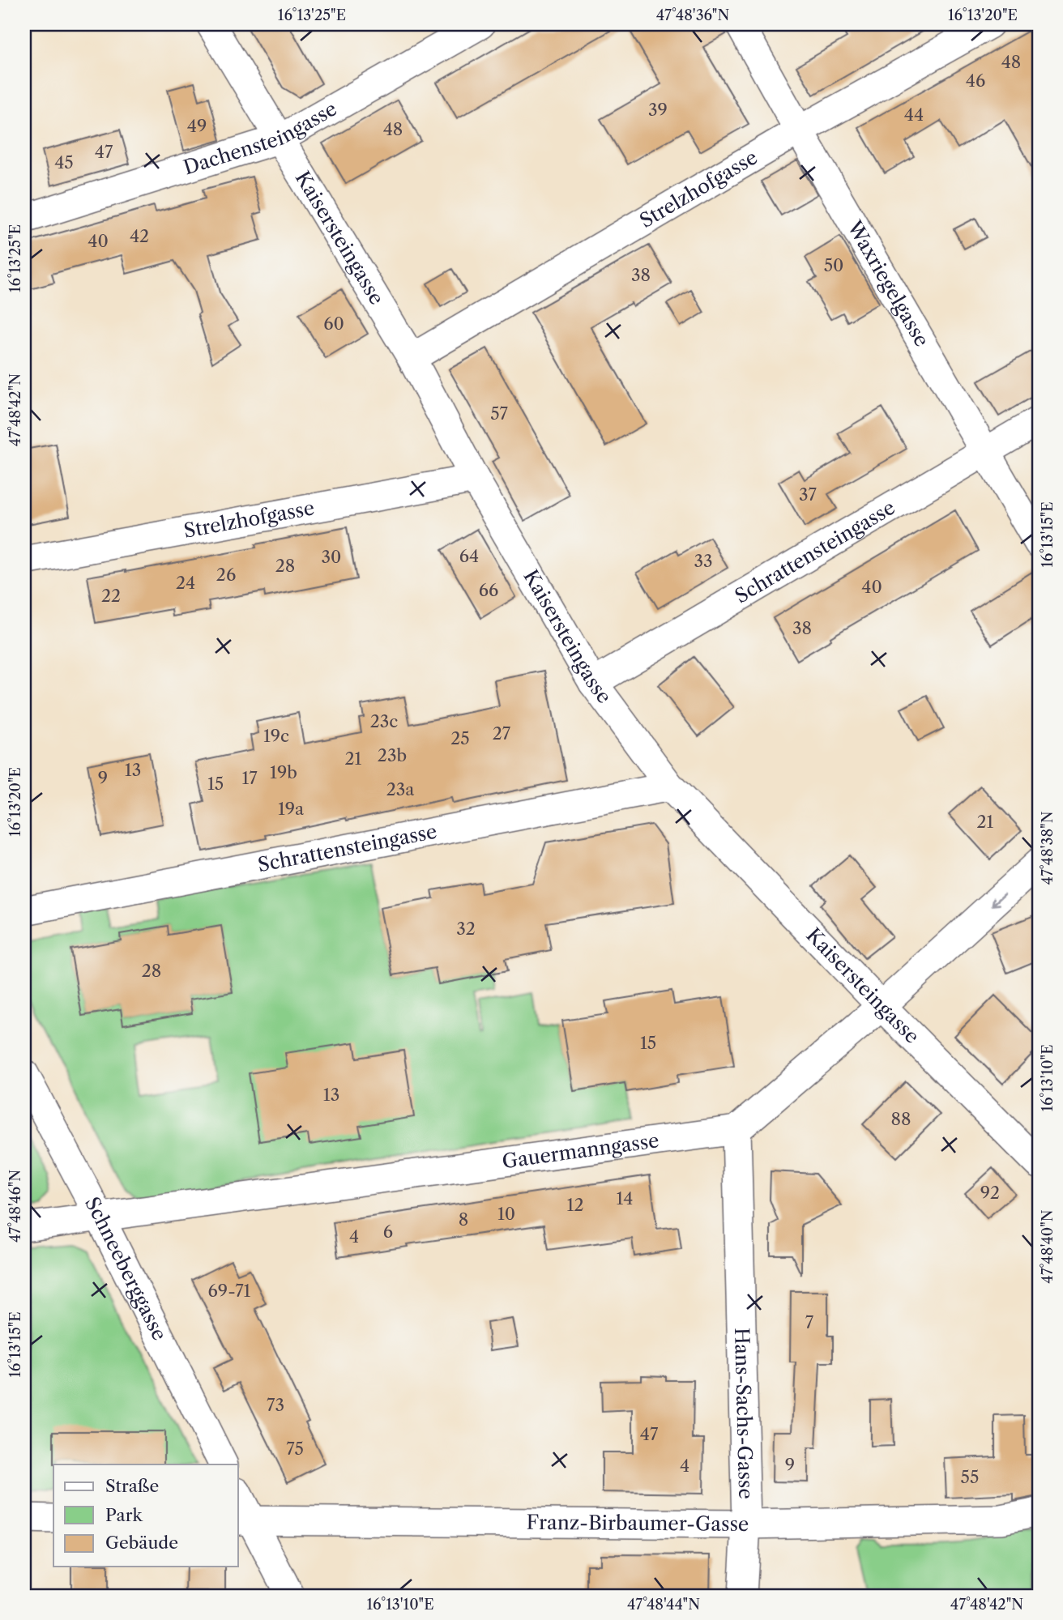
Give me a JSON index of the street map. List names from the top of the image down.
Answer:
{
  "streets": {
    "street": [
      "Dachensteingasse",
      "Strelzhofgasse",
      "Kaisersteingasse",
      "Waxriegelgasse",
      "Schrattensteingasse",
      "Gauermanngasse",
      "Schneeberggasse",
      "Hans-Sachs-Gasse",
      "Franz-Birbaumer-Gasse"
    ]
  },
  "crossings": [
    ["Dachensteingasse", "Kaisersteingasse"],
    ["Strelzhofgasse", "Kaisersteingasse"],
    ["Strelzhofgasse", "Waxriegelgasse"],
    ["Kaisersteingasse", "Schrattensteingasse"],
    ["Waxriegelgasse", "Schrattensteingasse"],
    ["Gauermanngasse", "Schneeberggasse"],
    ["Gauermanngasse", "Hans-Sachs-Gasse"],
    ["Hans-Sachs-Gasse", "Franz-Birbaumer-Gasse"]
  ],
  "house_numbers": [
    "48",
    "46",
    "39",
    "44",
    "49",
    "48",
    "47",
    "45",
    "42",
    "40",
    "50",
    "38",
    "60",
    "57",
    "37",
    "64",
    "30",
    "33",
    "28",
    "26",
    "24",
    "40",
    "66",
    "22",
    "38",
    "23c",
    "27",
    "19c",
    "25",
    "23b",
    "21",
    "13",
    "19b",
    "9",
    "17",
    "15",
    "23a",
    "19a",
    "21",
    "32",
    "28",
    "15",
    "13",
    "88",
    "92",
    "14",
    "12",
    "10",
    "8",
    "6",
    "4",
    "69-71",
    "7",
    "73",
    "47",
    "75",
    "9",
    "4",
    "55"
  ],
  "legend": ["Straße", "Park", "Gebäude"],
  "coordinates": [
    "16°13'25\"E",
    "47°48'36\"N",
    "16°13'20\"E",
    "47°48'42\"N",
    "16°13'15\"E",
    "47°48'38\"N",
    "16°13'10\"E",
    "47°48'46\"N",
    "47°48'40\"N",
    "47°48'44\"N"
  ]
}
